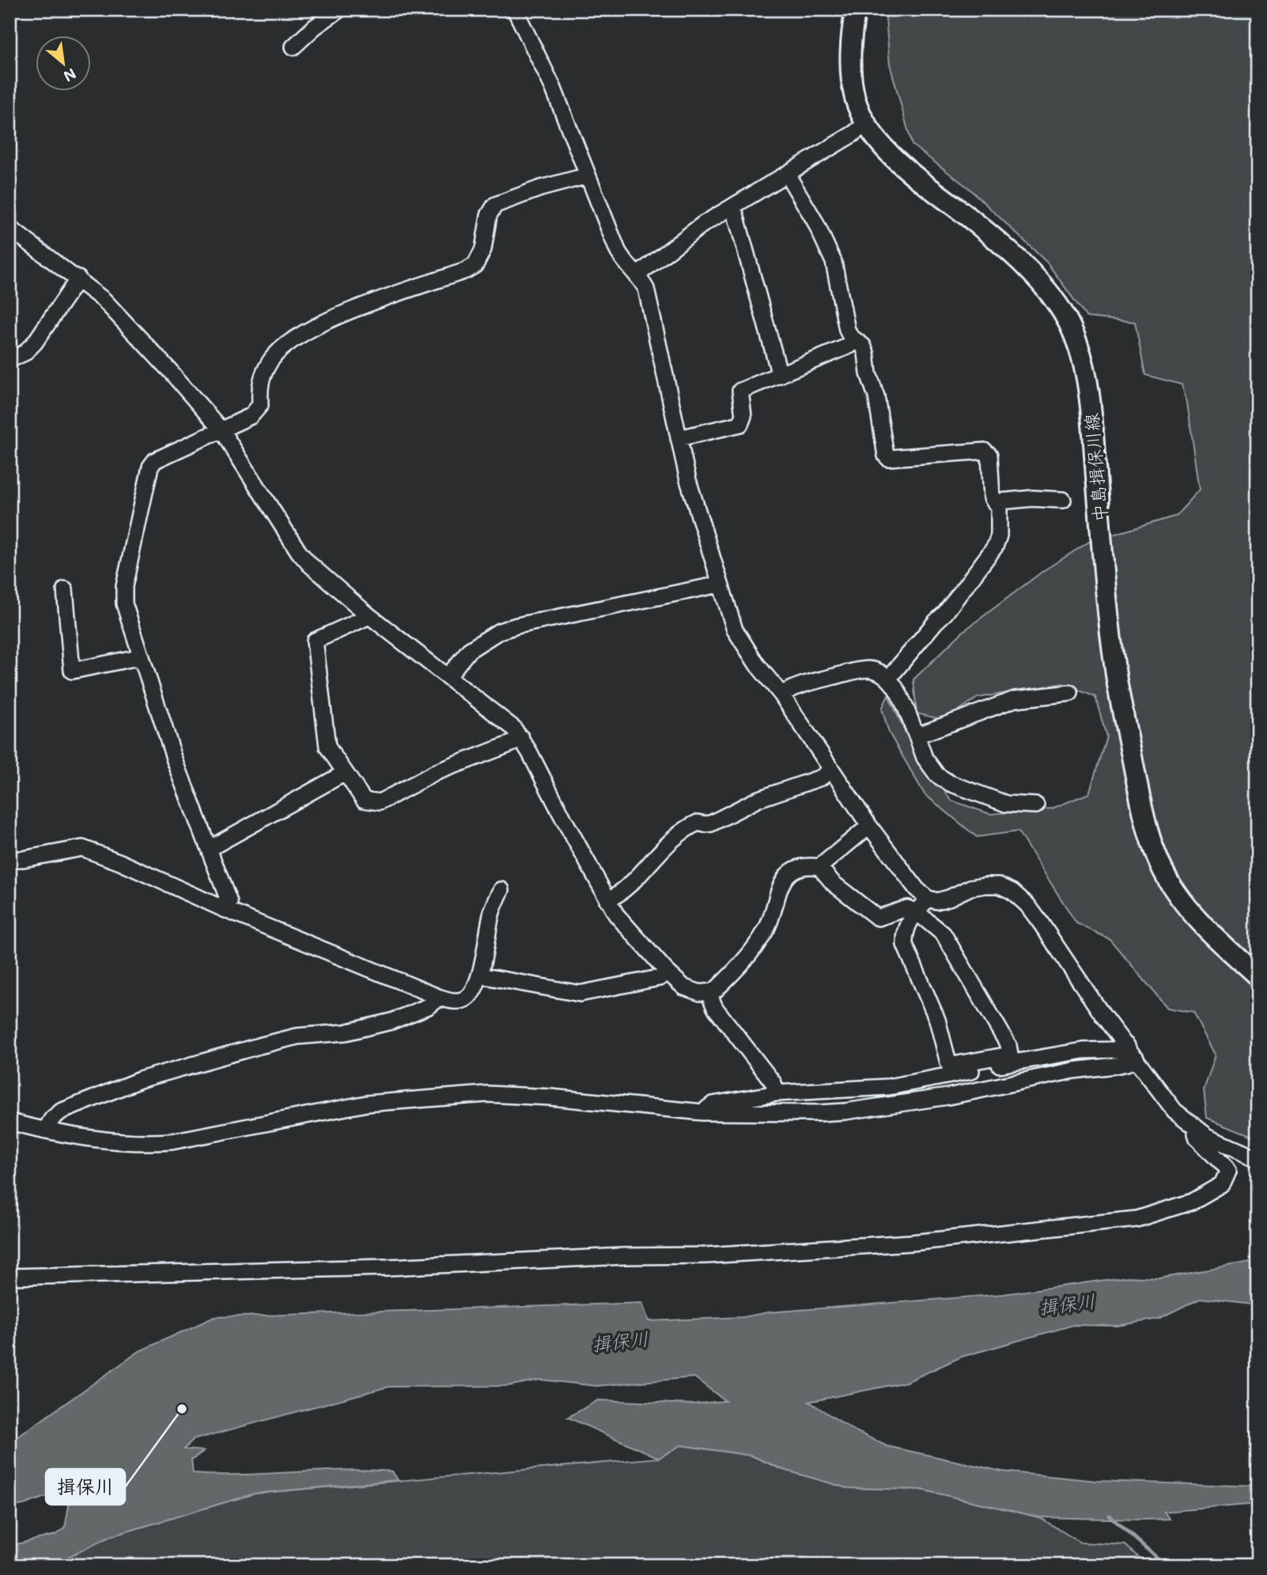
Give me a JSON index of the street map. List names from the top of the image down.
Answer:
{
  "streets": {
    "main road": ["中島揖保川線"]
  },
  "water": ["揖保川"],
  "places": ["揖保川"],
  "north": "bottom right"
}
